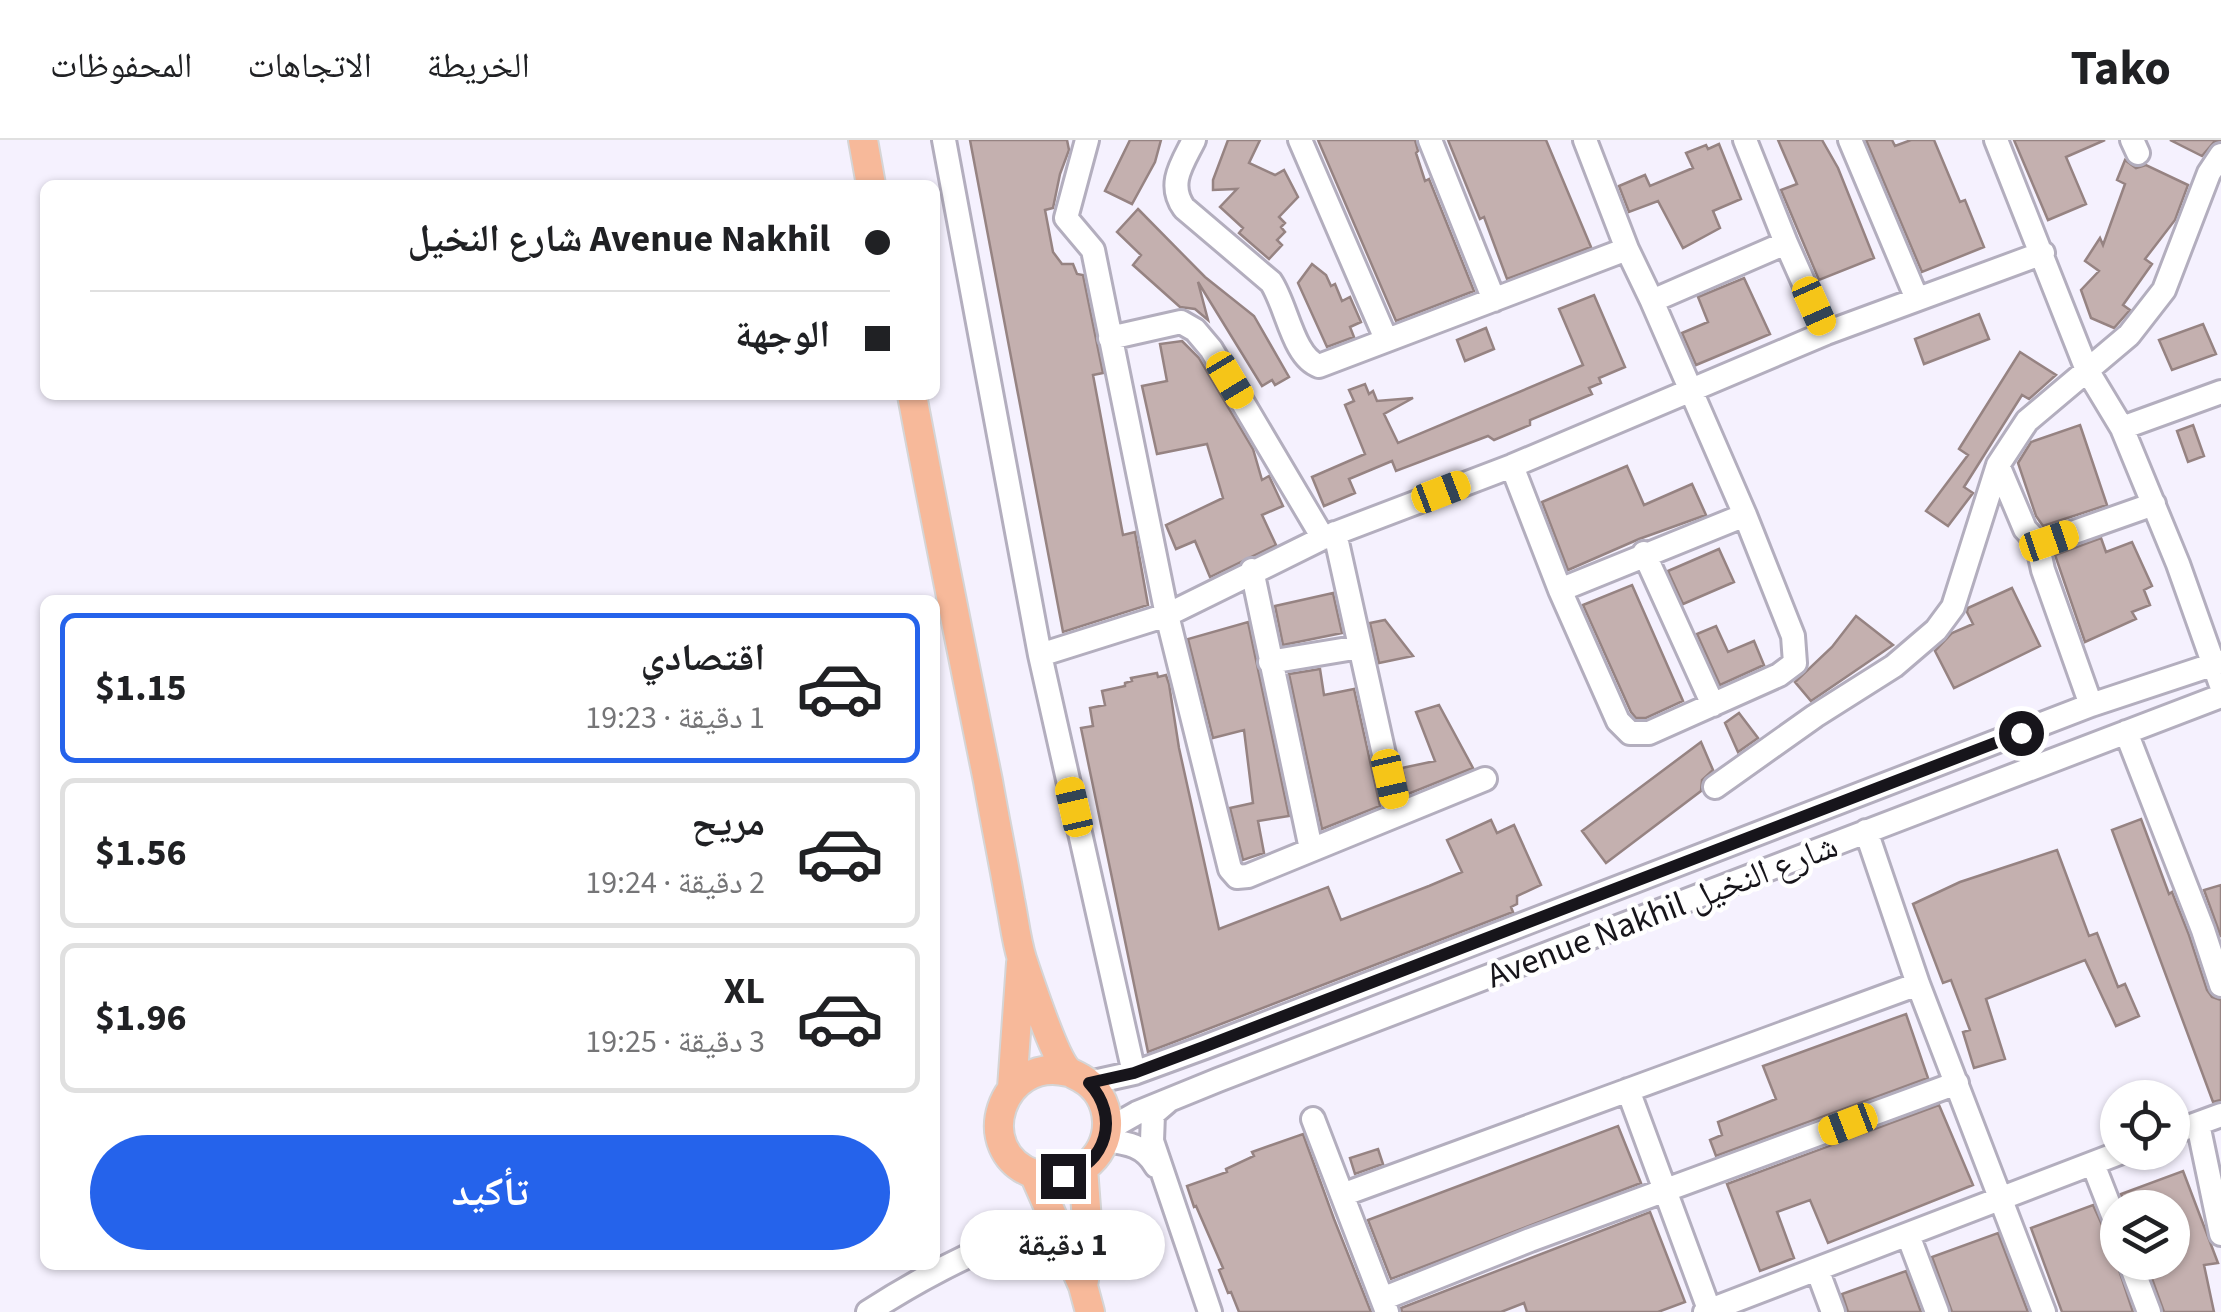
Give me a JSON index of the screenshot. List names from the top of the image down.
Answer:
{
  "streets": {
    "street": ["Avenue Nakhil شارع النخيل"]
  },
  "page": {
    "header": "Tako",
    "nav": ["الخريطة", "الاتجاهات", "المحفوظات"],
    "banner": ["Avenue Nakhil شارع النخيل", "الوجهة"],
    "list": [
      {
        "name": "اقتصادي",
        "note": "1 دقيقة · 19:23",
        "value": "$1.15"
      },
      {
        "name": "مريح",
        "note": "2 دقيقة · 19:24",
        "value": "$1.56"
      },
      {
        "name": "XL",
        "note": "3 دقيقة · 19:25",
        "value": "$1.96"
      }
    ],
    "buttons": "تأكيد",
    "bubble": "1 دقيقة"
  }
}
